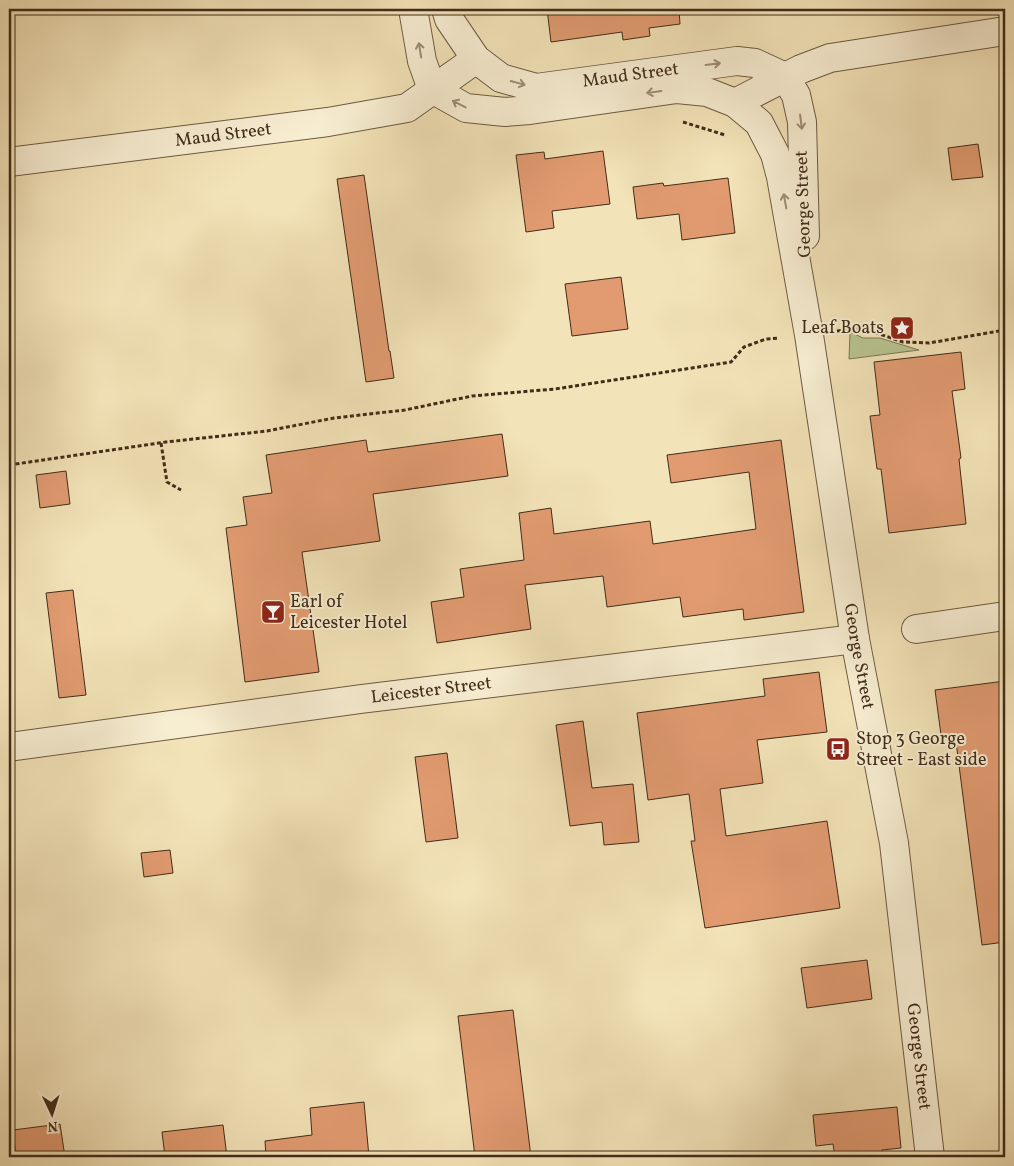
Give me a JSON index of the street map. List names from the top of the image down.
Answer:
{
  "streets": {
    "street": ["Maud Street", "George Street", "Leicester Street"]
  },
  "crossings": [
    ["Maud Street", "George Street"],
    ["George Street", "Leicester Street"]
  ],
  "places": {
    "place": ["Leaf Boats"],
    "bar": ["Earl of Leicester Hotel"],
    "bus stop": ["Stop 3 George Street - East side"]
  },
  "north": "bottom"
}
